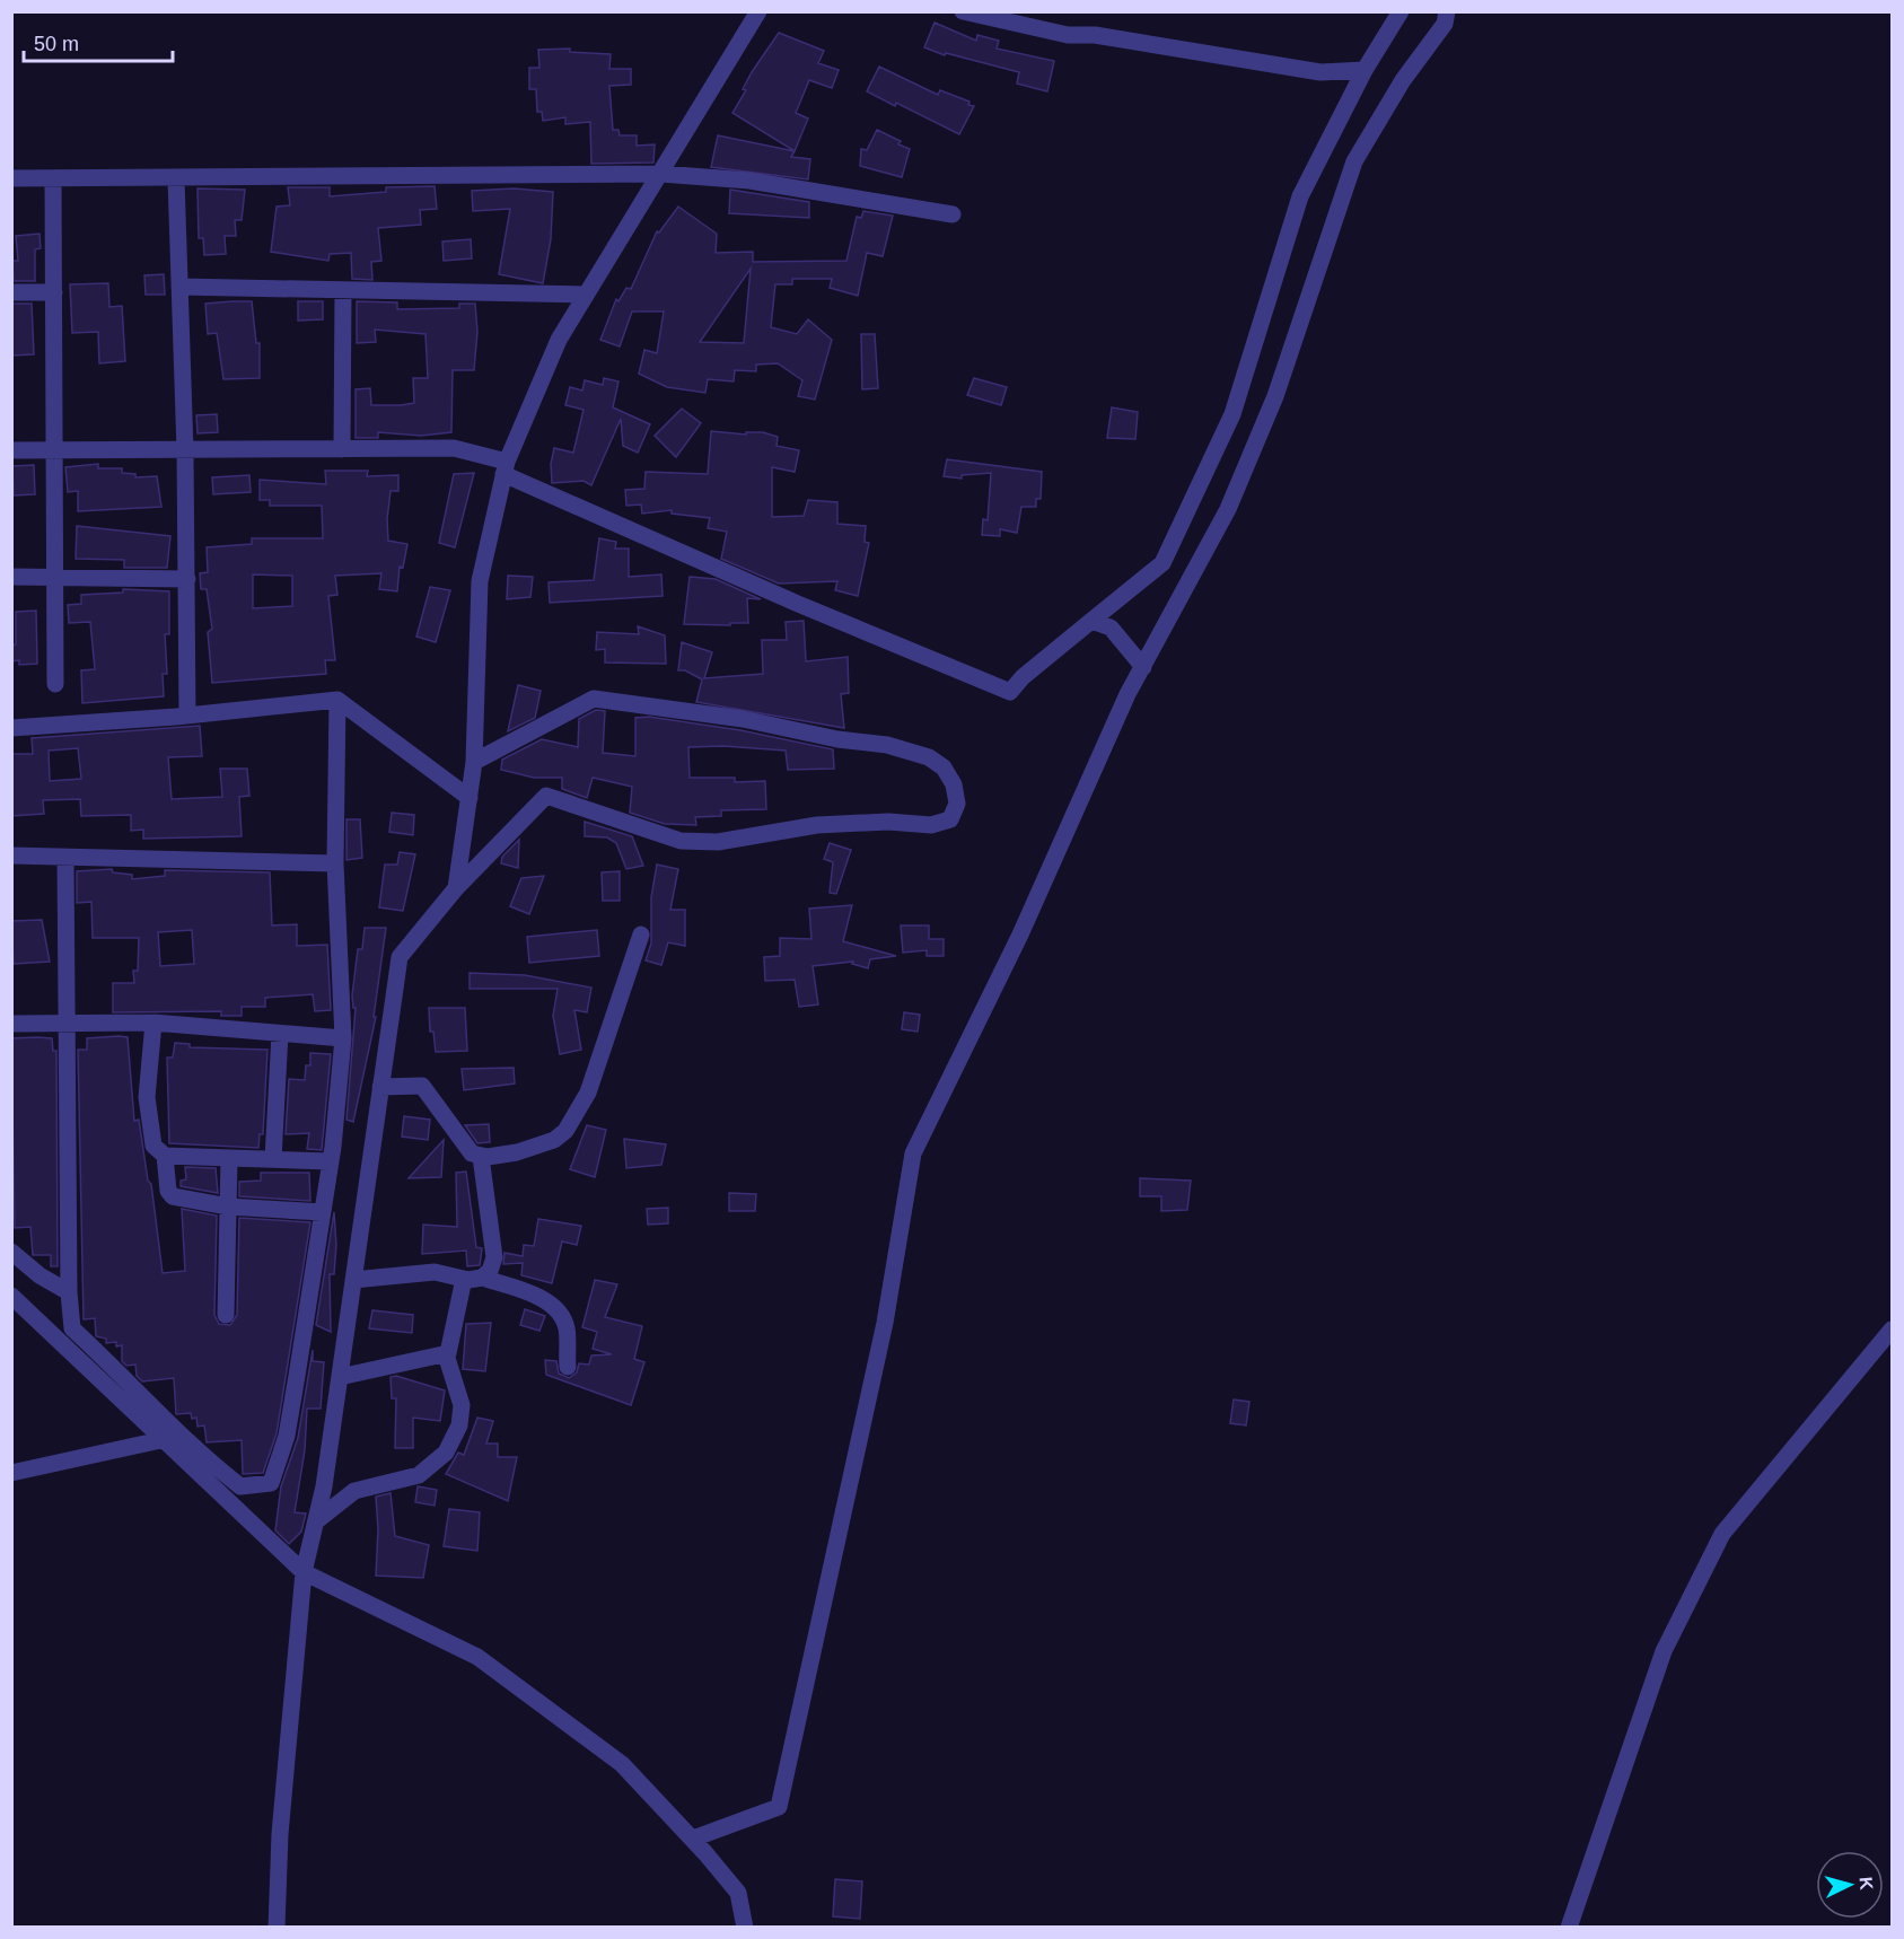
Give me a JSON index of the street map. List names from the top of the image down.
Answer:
{
  "scale_bar": "50 m",
  "north": "right"
}
